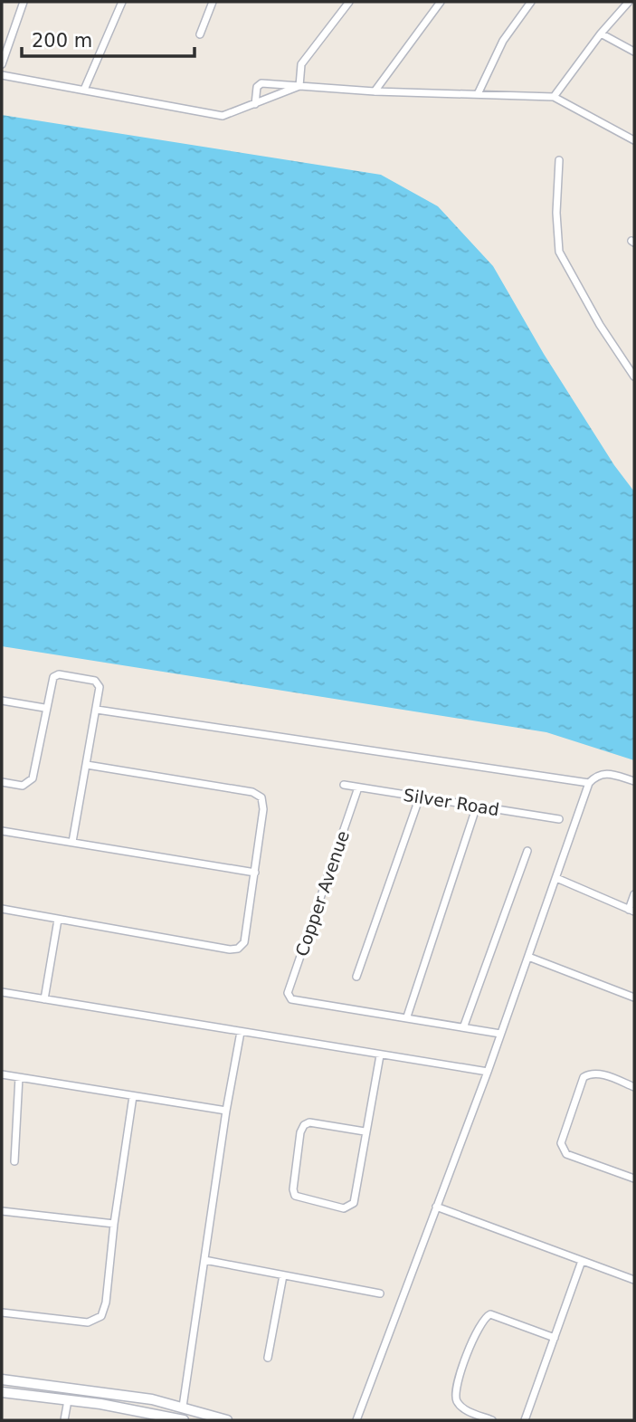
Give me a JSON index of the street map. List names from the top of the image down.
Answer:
{
  "streets": {
    "street": ["Silver Road", "Copper Avenue"]
  },
  "crossings": [
    ["Silver Road", "Copper Avenue"]
  ],
  "scale_bar": "200 m"
}
